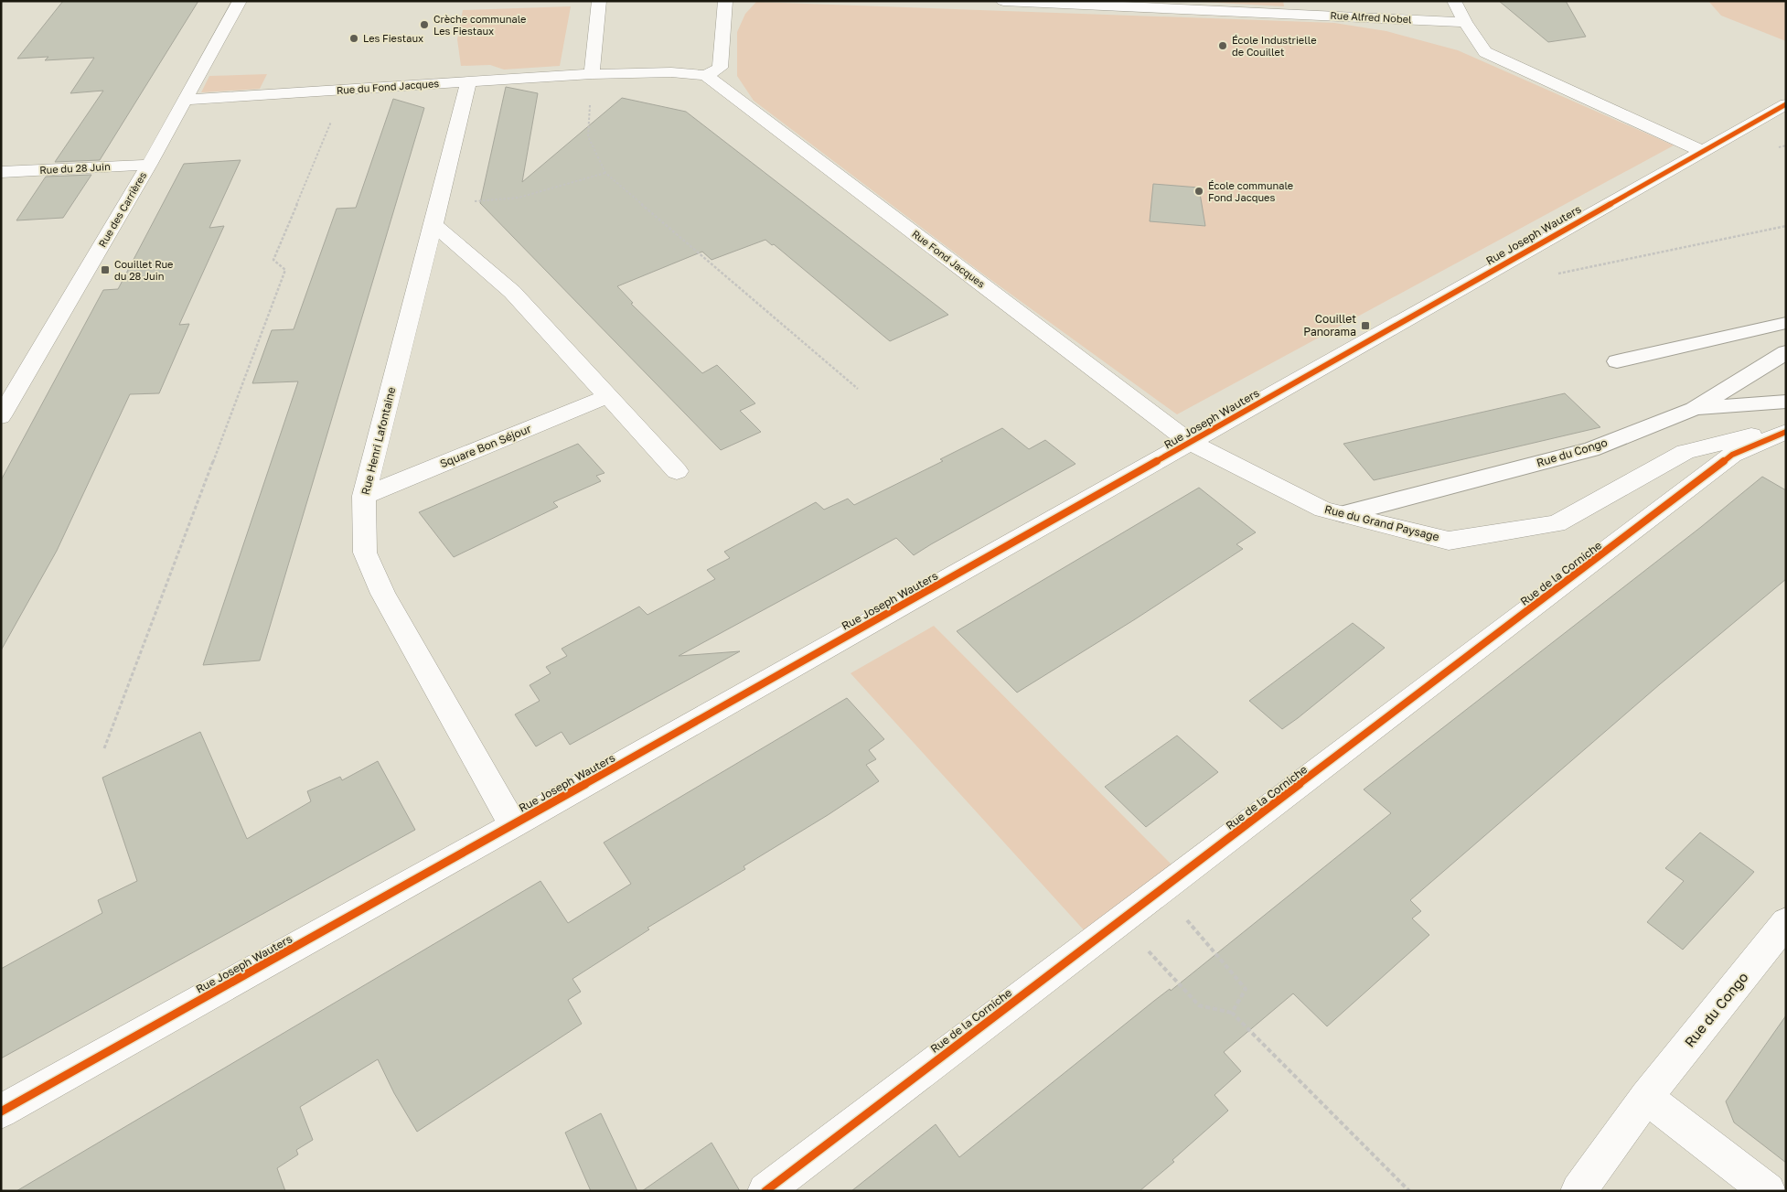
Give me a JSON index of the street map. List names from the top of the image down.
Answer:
{
  "streets": {
    "street": [
      "Rue Alfred Nobel",
      "Rue du Fond Jacques",
      "Rue du 28 Juin",
      "Rue des Carrières",
      "Rue Joseph Wauters",
      "Rue Fond Jacques",
      "Rue Henri Lafontaine",
      "Square Bon Séjour",
      "Rue du Congo",
      "Rue du Grand Paysage",
      "Rue de la Corniche"
    ]
  },
  "crossings": [
    ["Rue du Fond Jacques", "Rue des Carrières"],
    ["Rue du Fond Jacques", "Rue Fond Jacques"],
    ["Rue du Fond Jacques", "Rue Henri Lafontaine"],
    ["Rue du 28 Juin", "Rue des Carrières"],
    ["Rue Joseph Wauters", "Rue Fond Jacques"],
    ["Rue Joseph Wauters", "Rue Henri Lafontaine"],
    ["Rue Joseph Wauters", "Rue du Grand Paysage"],
    ["Rue Fond Jacques", "Rue du Grand Paysage"],
    ["Rue Henri Lafontaine", "Square Bon Séjour"],
    ["Rue du Congo", "Rue du Grand Paysage"]
  ],
  "places": {
    "other": [
      "Crèche communale Les Fiestaux",
      "Les Fiestaux",
      "École Industrielle de Couillet",
      "École communale Fond Jacques"
    ],
    "transit": ["Couillet Rue du 28 Juin", "Couillet Panorama"]
  }
}
